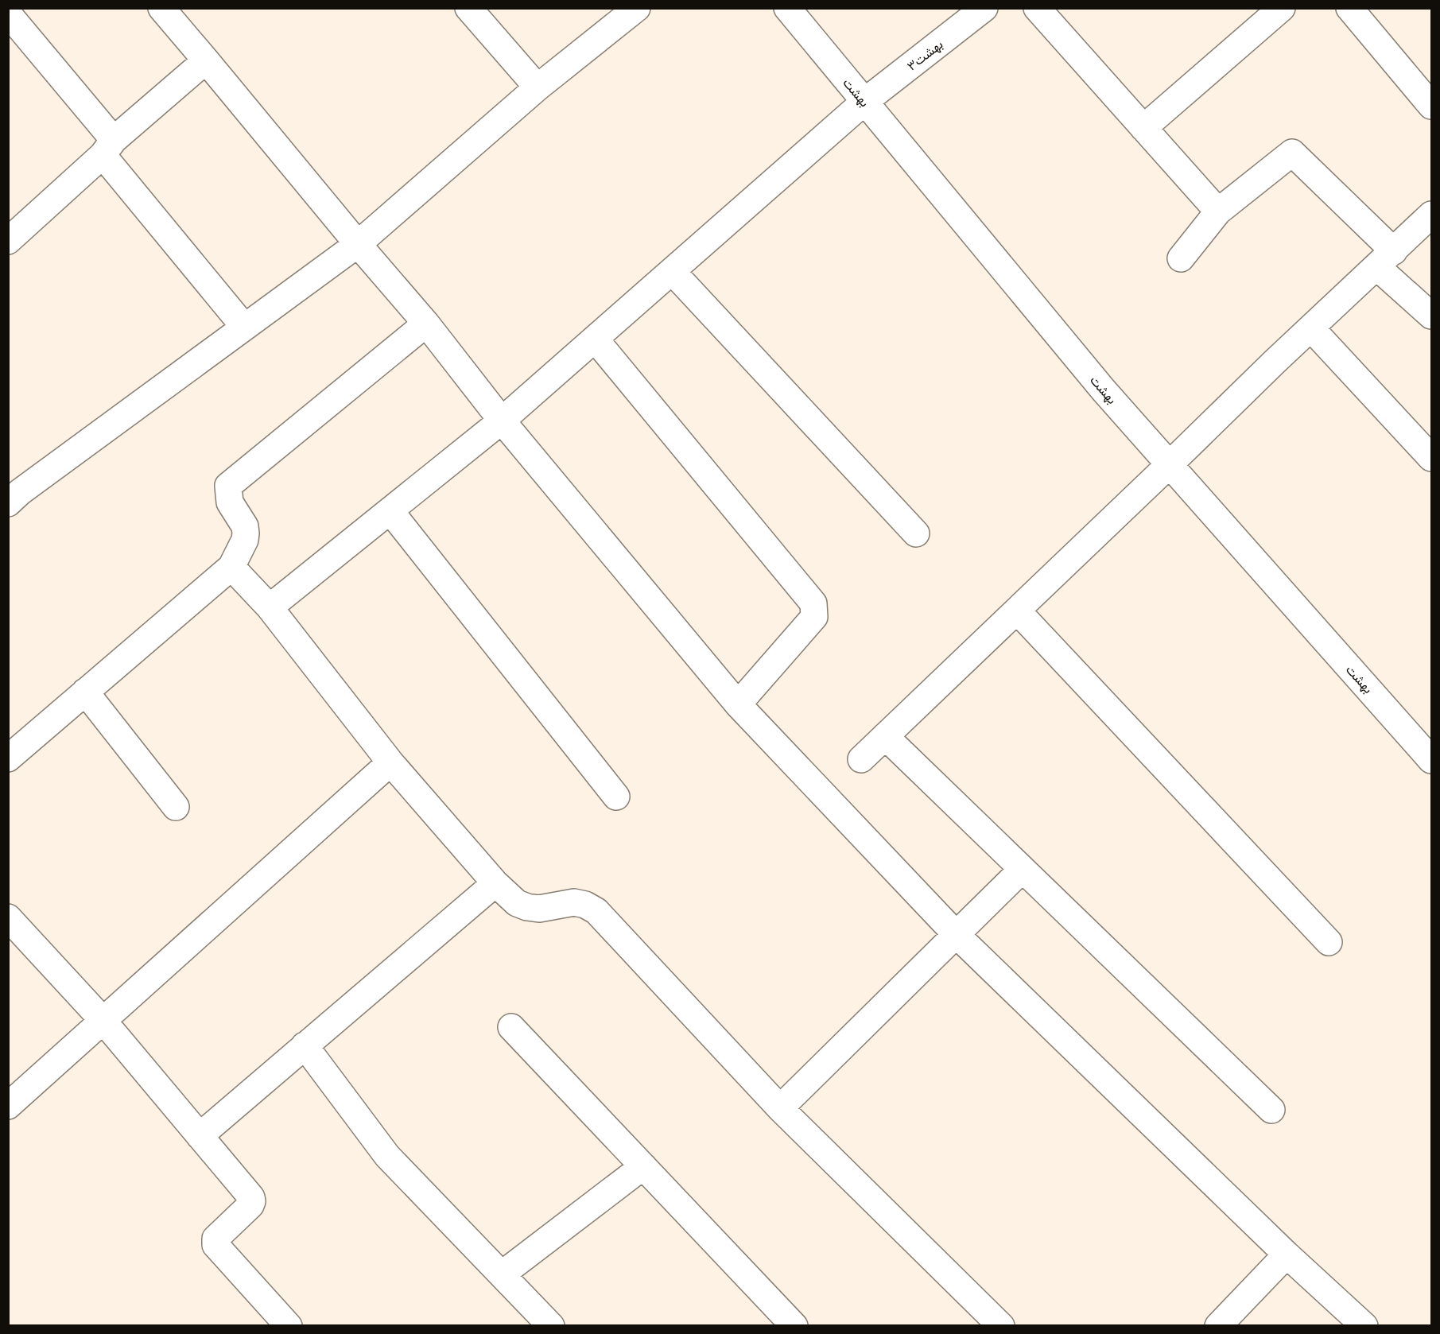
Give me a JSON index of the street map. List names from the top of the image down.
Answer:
{
  "streets": {
    "street": ["بهشت۳", "بهشت"]
  },
  "crossings": [
    ["بهشت۳", "بهشت"]
  ]
}
